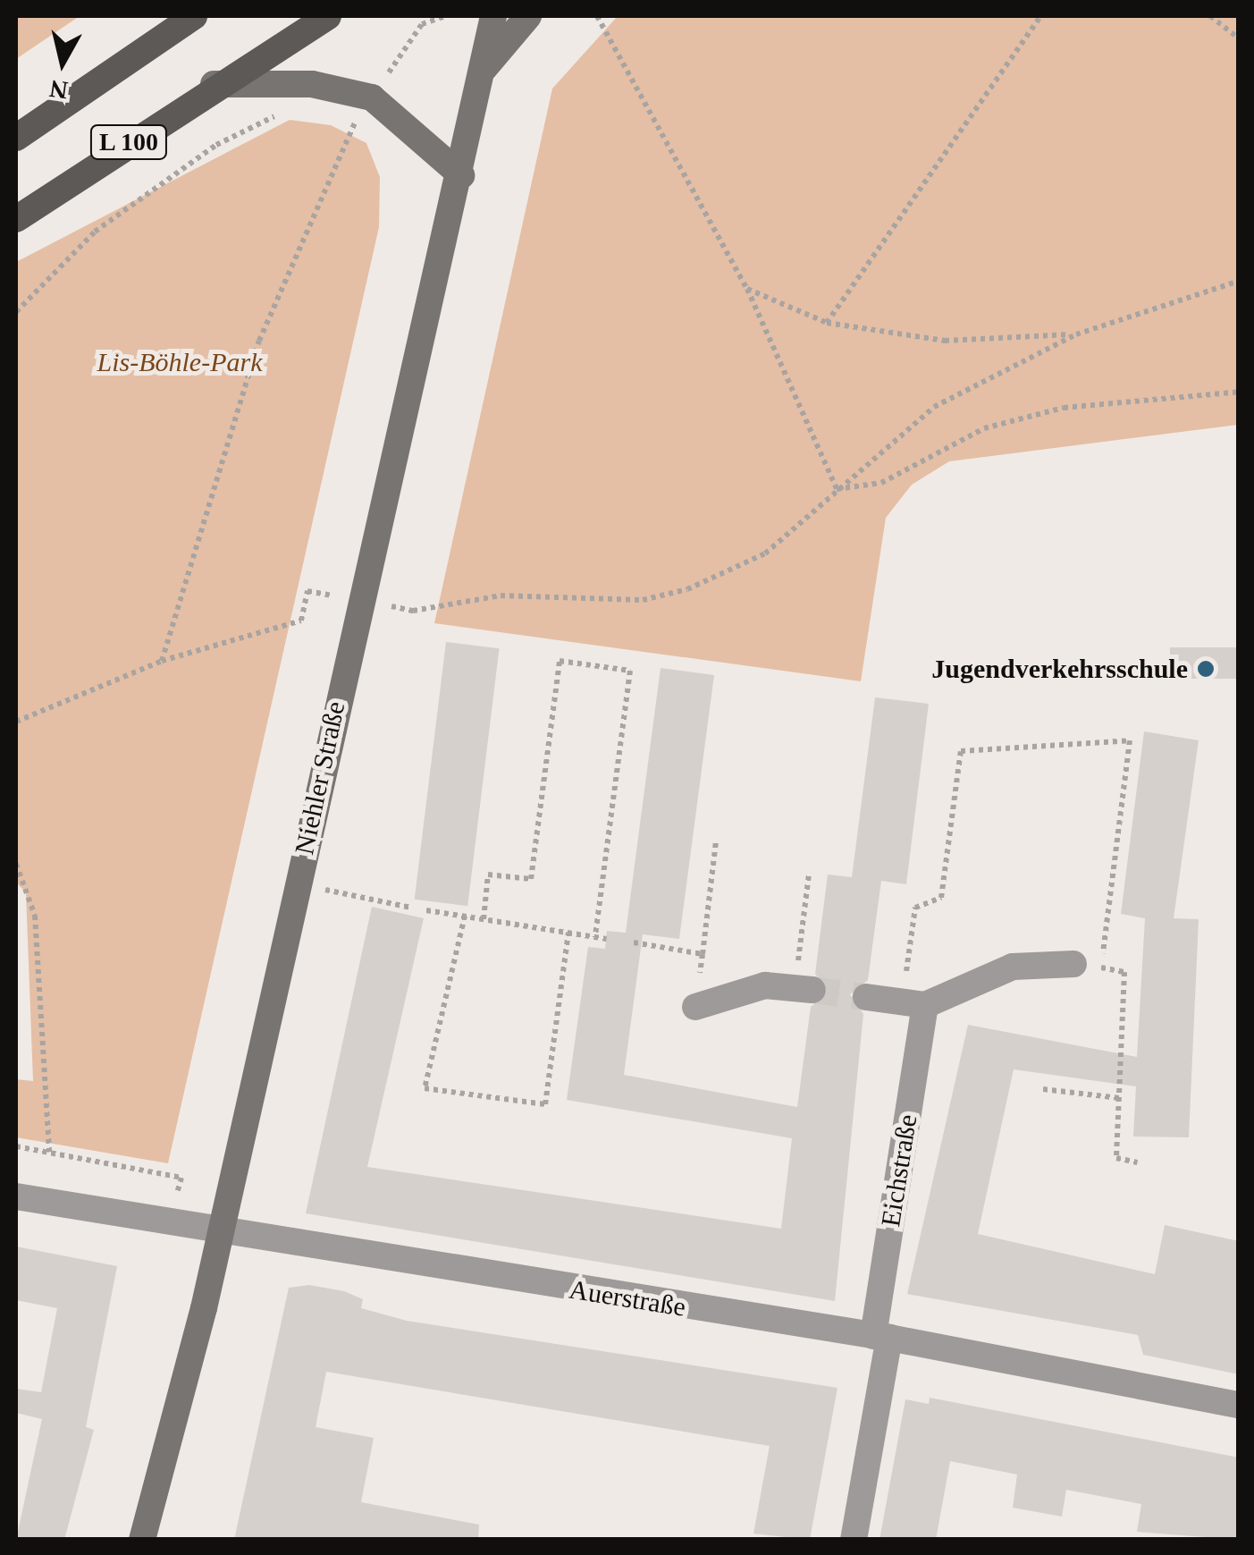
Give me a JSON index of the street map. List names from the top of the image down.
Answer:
{
  "streets": {
    "main road": ["L 100"],
    "street": ["Niehler Straße", "Eichstraße", "Auerstraße"]
  },
  "crossings": [
    ["Niehler Straße", "Auerstraße"],
    ["Eichstraße", "Auerstraße"]
  ],
  "parks": ["Lis-Böhle-Park"],
  "places": ["Jugendverkehrsschule"],
  "north": "bottom"
}
